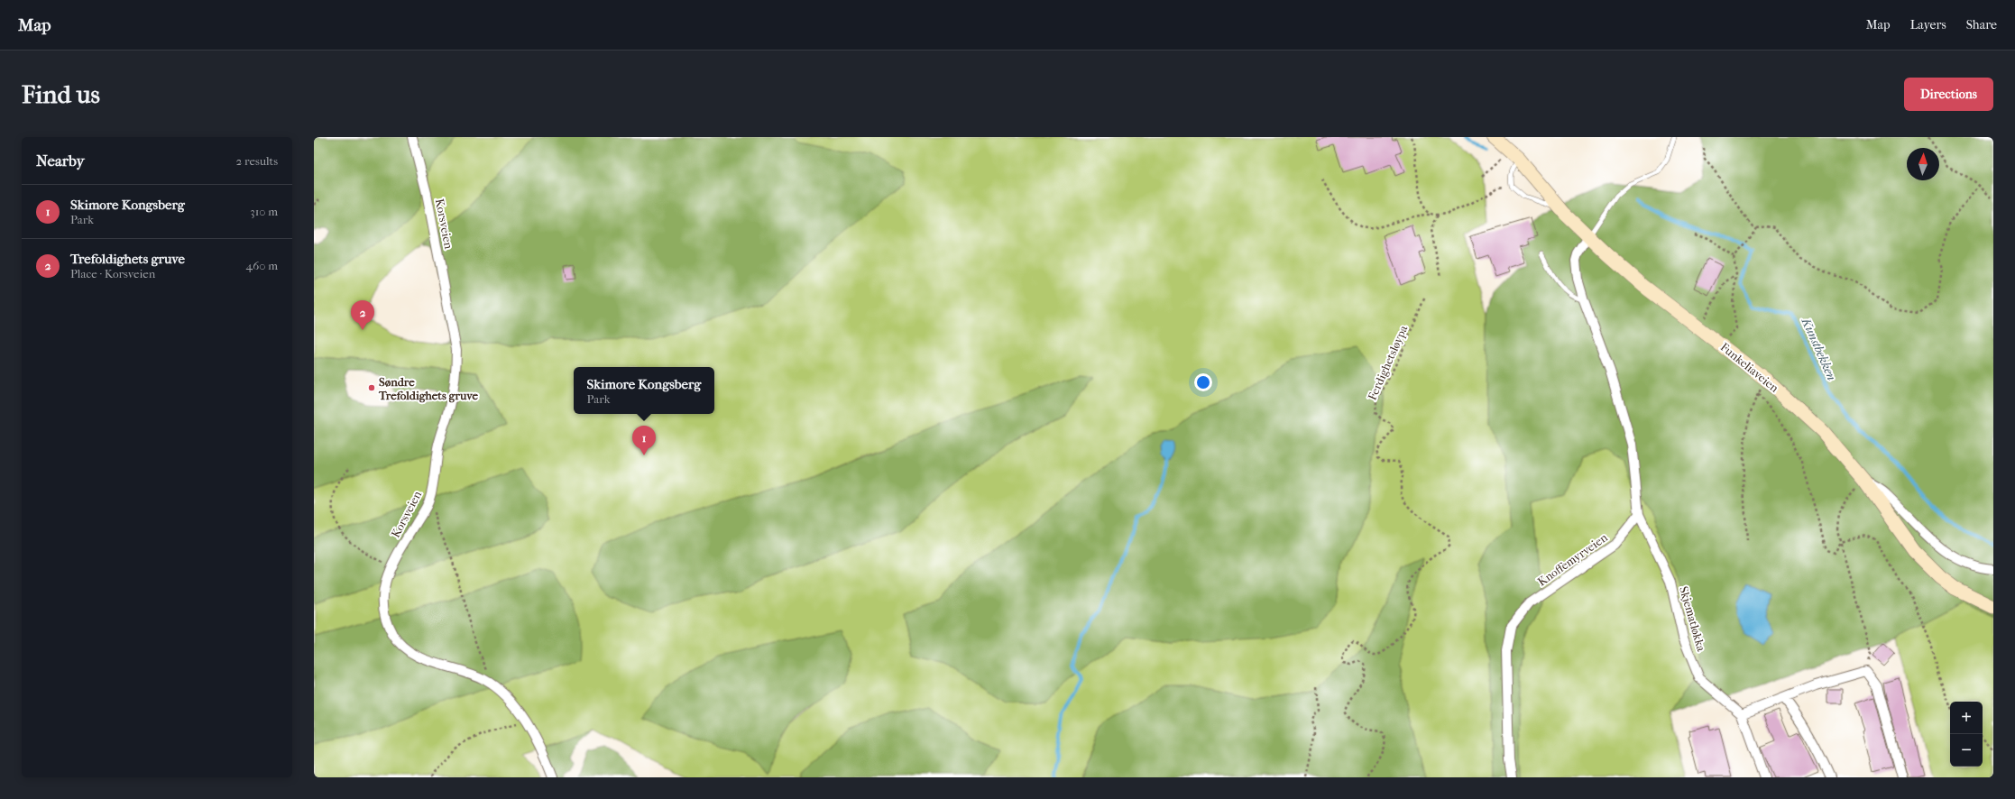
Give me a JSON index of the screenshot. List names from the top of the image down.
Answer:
{
  "streets": {
    "street": [
      "Korsveien",
      "Funkeliaveien",
      "Knoffemyrveien",
      "Skjematløkka"
    ],
    "path": ["Ferdighetsløypa"]
  },
  "crossings": [
    ["Knoffemyrveien", "Skjematløkka"]
  ],
  "water": ["Kunstbekken"],
  "places": ["Søndre Trefoldighets gruve"],
  "north": "top",
  "page": {
    "header": "Map",
    "nav": ["Map", "Layers", "Share"],
    "buttons": "Directions",
    "title": "Find us",
    "heading": ["Nearby", "2 results"],
    "list": [
      {
        "mark": "1",
        "name": "Skimore Kongsberg",
        "note": "Park",
        "value": "310 m"
      },
      {
        "mark": "2",
        "name": "Trefoldighets gruve",
        "note": "Place · Korsveien",
        "value": "460 m"
      }
    ],
    "pins": ["2", "1"],
    "popup": ["Skimore Kongsberg", "Park"],
    "map_buttons": ["+", "−"]
  }
}
